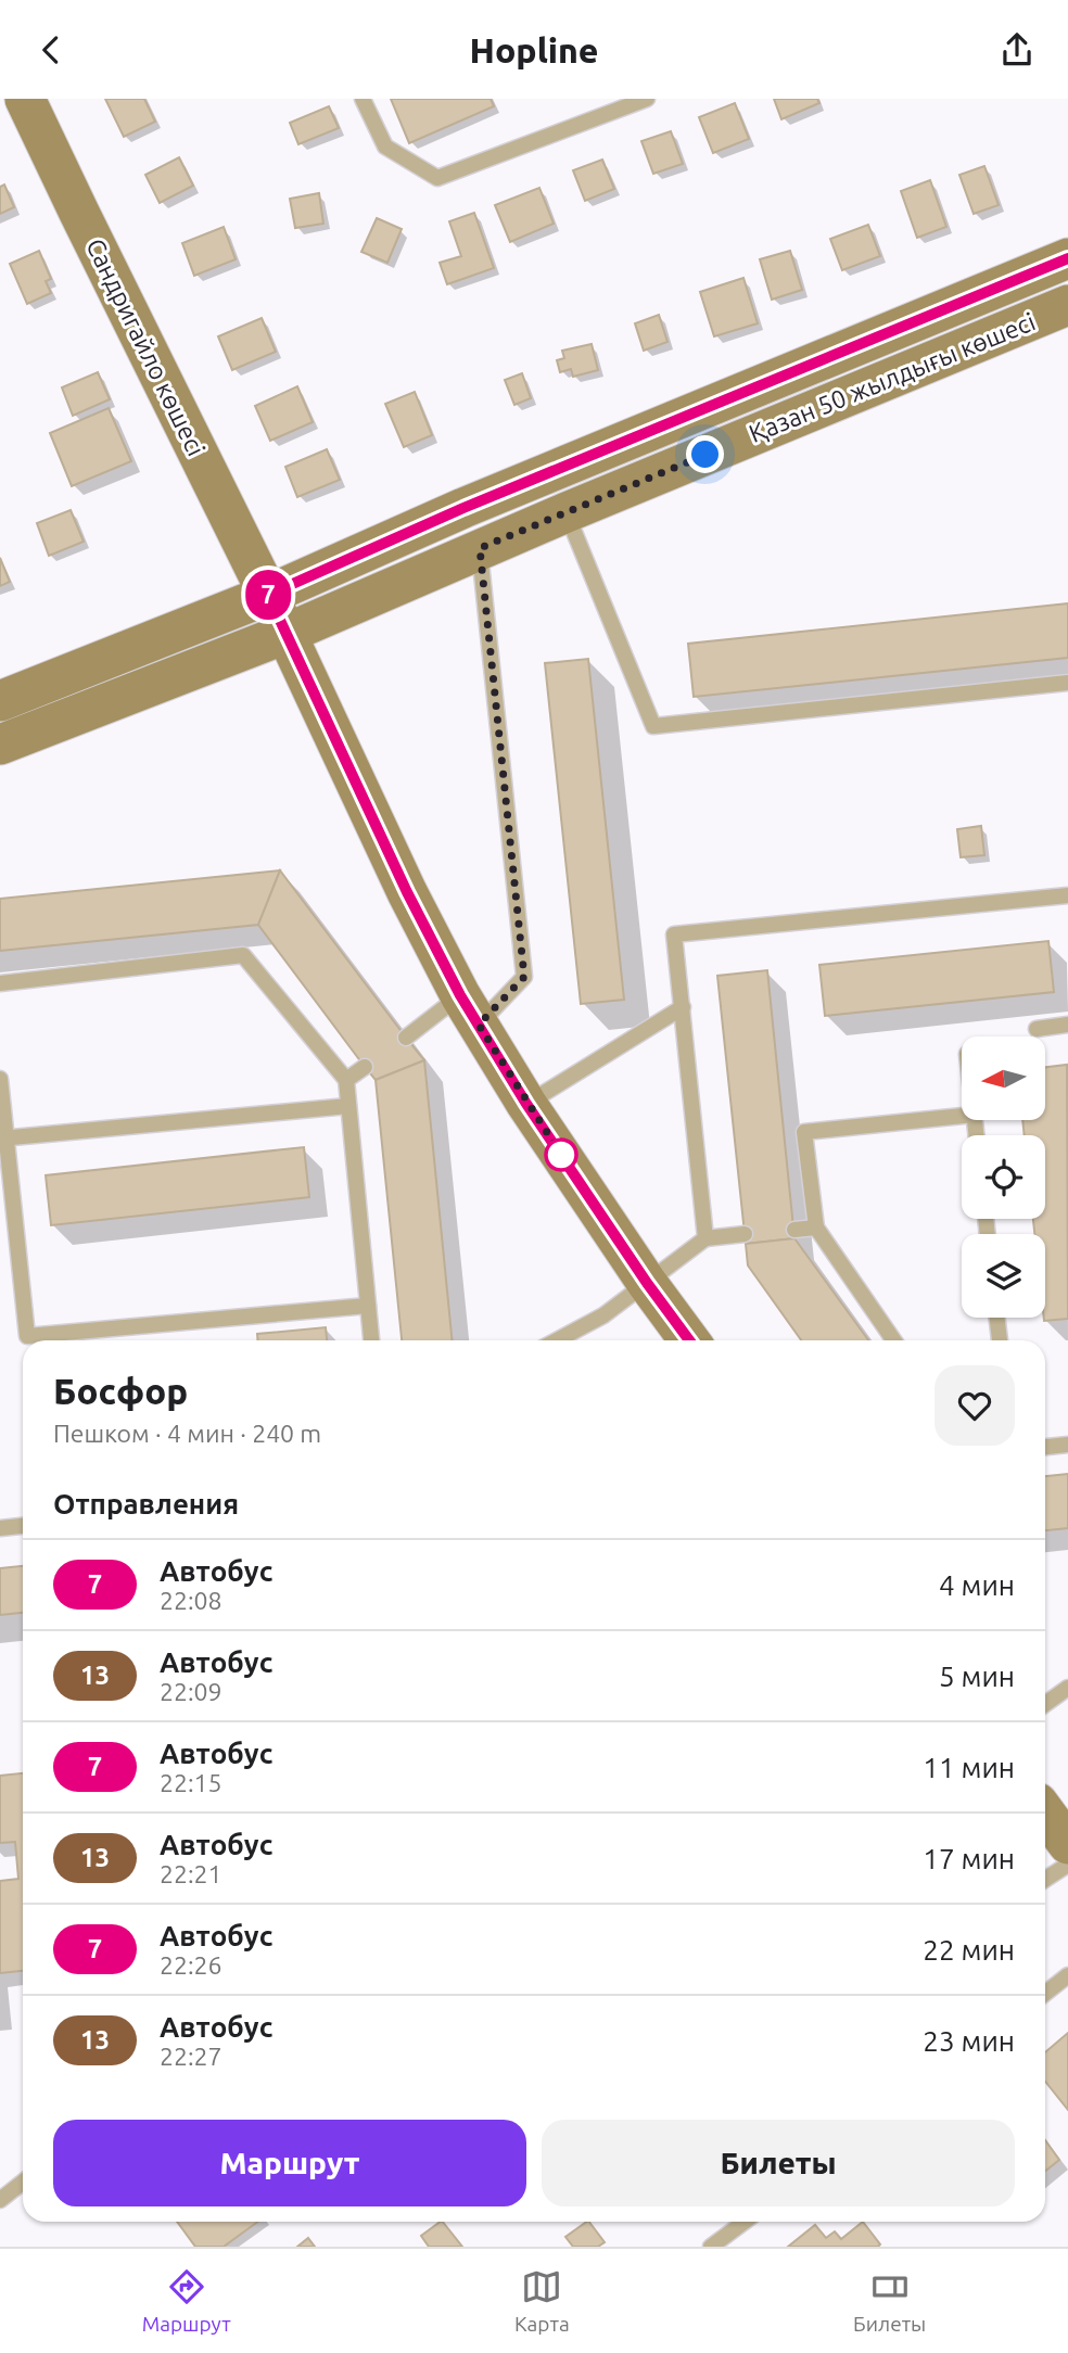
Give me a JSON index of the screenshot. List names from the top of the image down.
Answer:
{
  "streets": {
    "street": ["Сандригайло көшесі", "Қазан 50 жылдығы көшесі"]
  },
  "crossings": [
    ["Сандригайло көшесі", "Қазан 50 жылдығы көшесі"]
  ],
  "lines": ["bus line 7"],
  "north": "left",
  "page": {
    "header": "Hopline",
    "on_map": "7",
    "heading": [
      ["Босфор", "Пешком · 4 мин · 240 m"],
      "Отправления"
    ],
    "list": [
      {
        "mark": "7",
        "name": "Автобус",
        "note": "22:08",
        "value": "4 мин"
      },
      {
        "mark": "13",
        "name": "Автобус",
        "note": "22:09",
        "value": "5 мин"
      },
      {
        "mark": "7",
        "name": "Автобус",
        "note": "22:15",
        "value": "11 мин"
      },
      {
        "mark": "13",
        "name": "Автобус",
        "note": "22:21",
        "value": "17 мин"
      },
      {
        "mark": "7",
        "name": "Автобус",
        "note": "22:26",
        "value": "22 мин"
      },
      {
        "mark": "13",
        "name": "Автобус",
        "note": "22:27",
        "value": "23 мин"
      }
    ],
    "buttons": ["Маршрут", "Билеты"],
    "tabs": ["Маршрут", "Карта", "Билеты"]
  }
}
